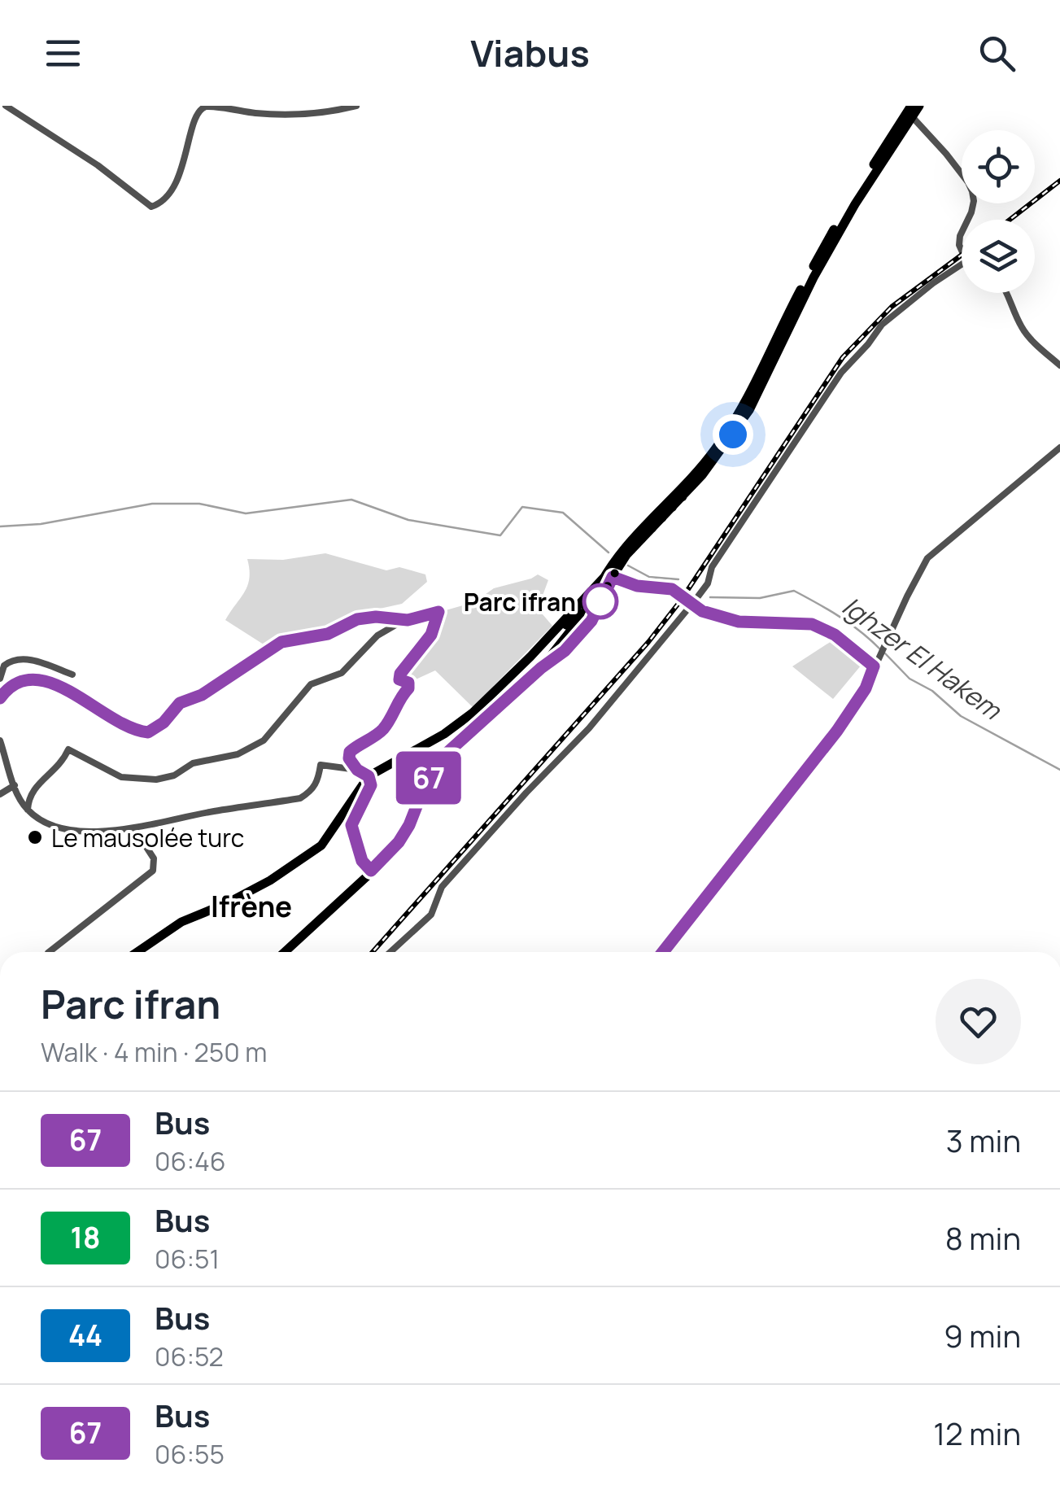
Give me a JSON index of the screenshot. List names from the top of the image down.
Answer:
{
  "districts": ["Ifrène"],
  "water": ["Ighzer El Hakem"],
  "places": ["Parc ifran", "Le mausolée turc"],
  "lines": ["bus line 67"],
  "page": {
    "header": "Viabus",
    "on_map": "67",
    "heading": ["Parc ifran", "Walk · 4 min · 250 m"],
    "list": [
      {
        "mark": "67",
        "name": "Bus",
        "note": "06:46",
        "value": "3 min"
      },
      {
        "mark": "18",
        "name": "Bus",
        "note": "06:51",
        "value": "8 min"
      },
      {
        "mark": "44",
        "name": "Bus",
        "note": "06:52",
        "value": "9 min"
      },
      {
        "mark": "67",
        "name": "Bus",
        "note": "06:55",
        "value": "12 min"
      }
    ]
  }
}
